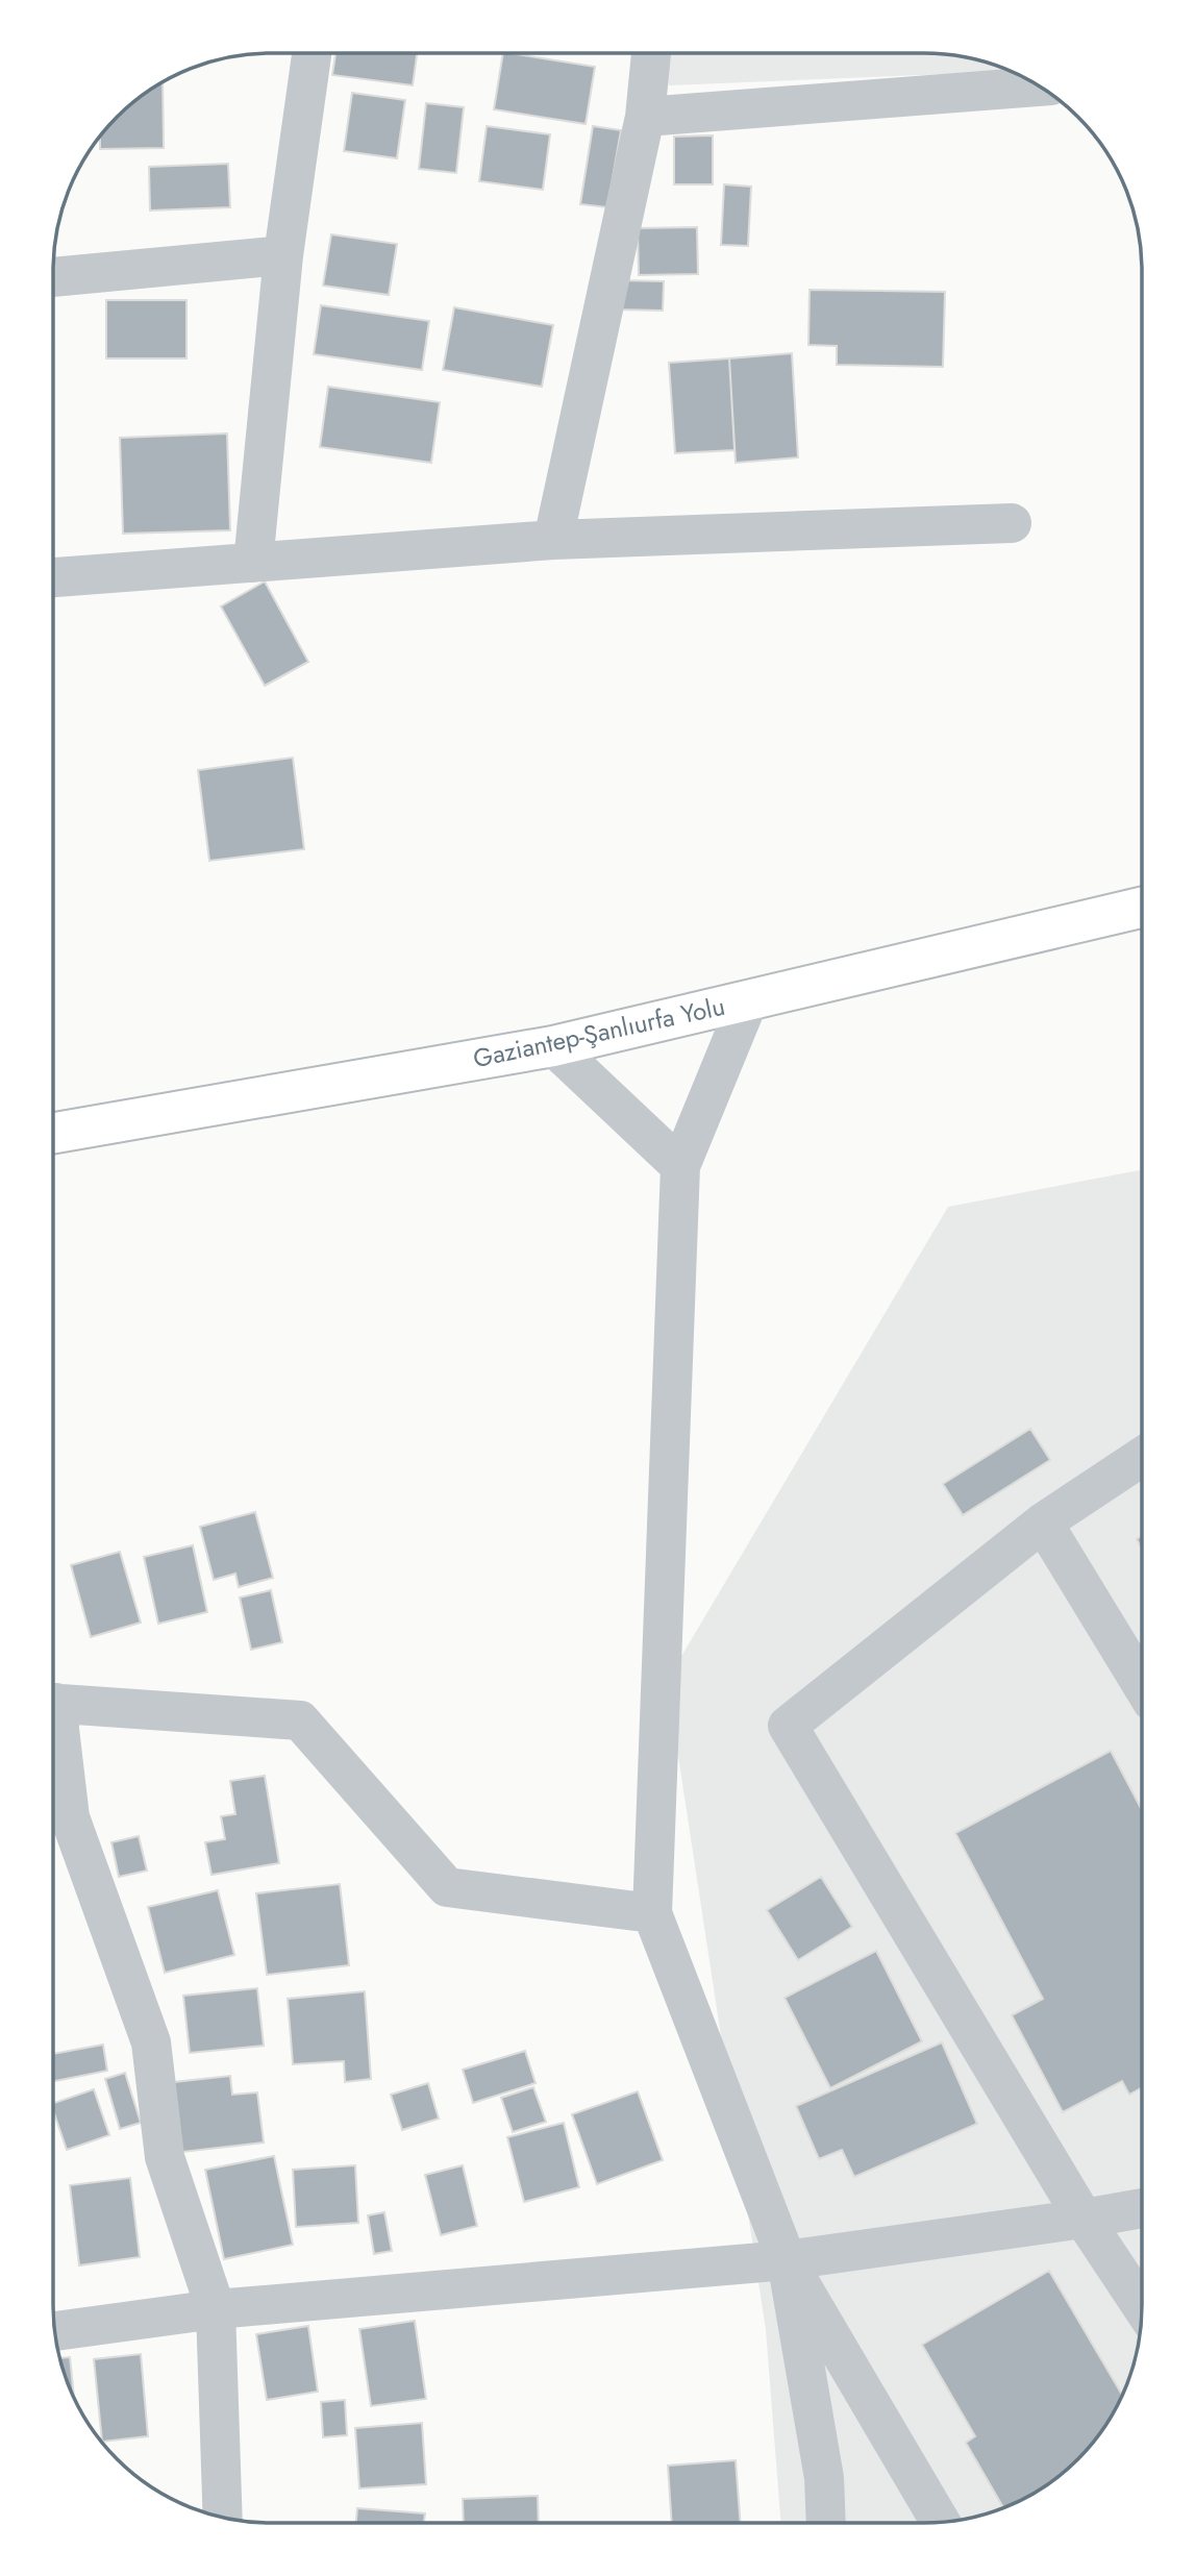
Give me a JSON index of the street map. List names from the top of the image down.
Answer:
{
  "streets": {
    "main road": ["Gaziantep-Şanlıurfa Yolu"]
  }
}
